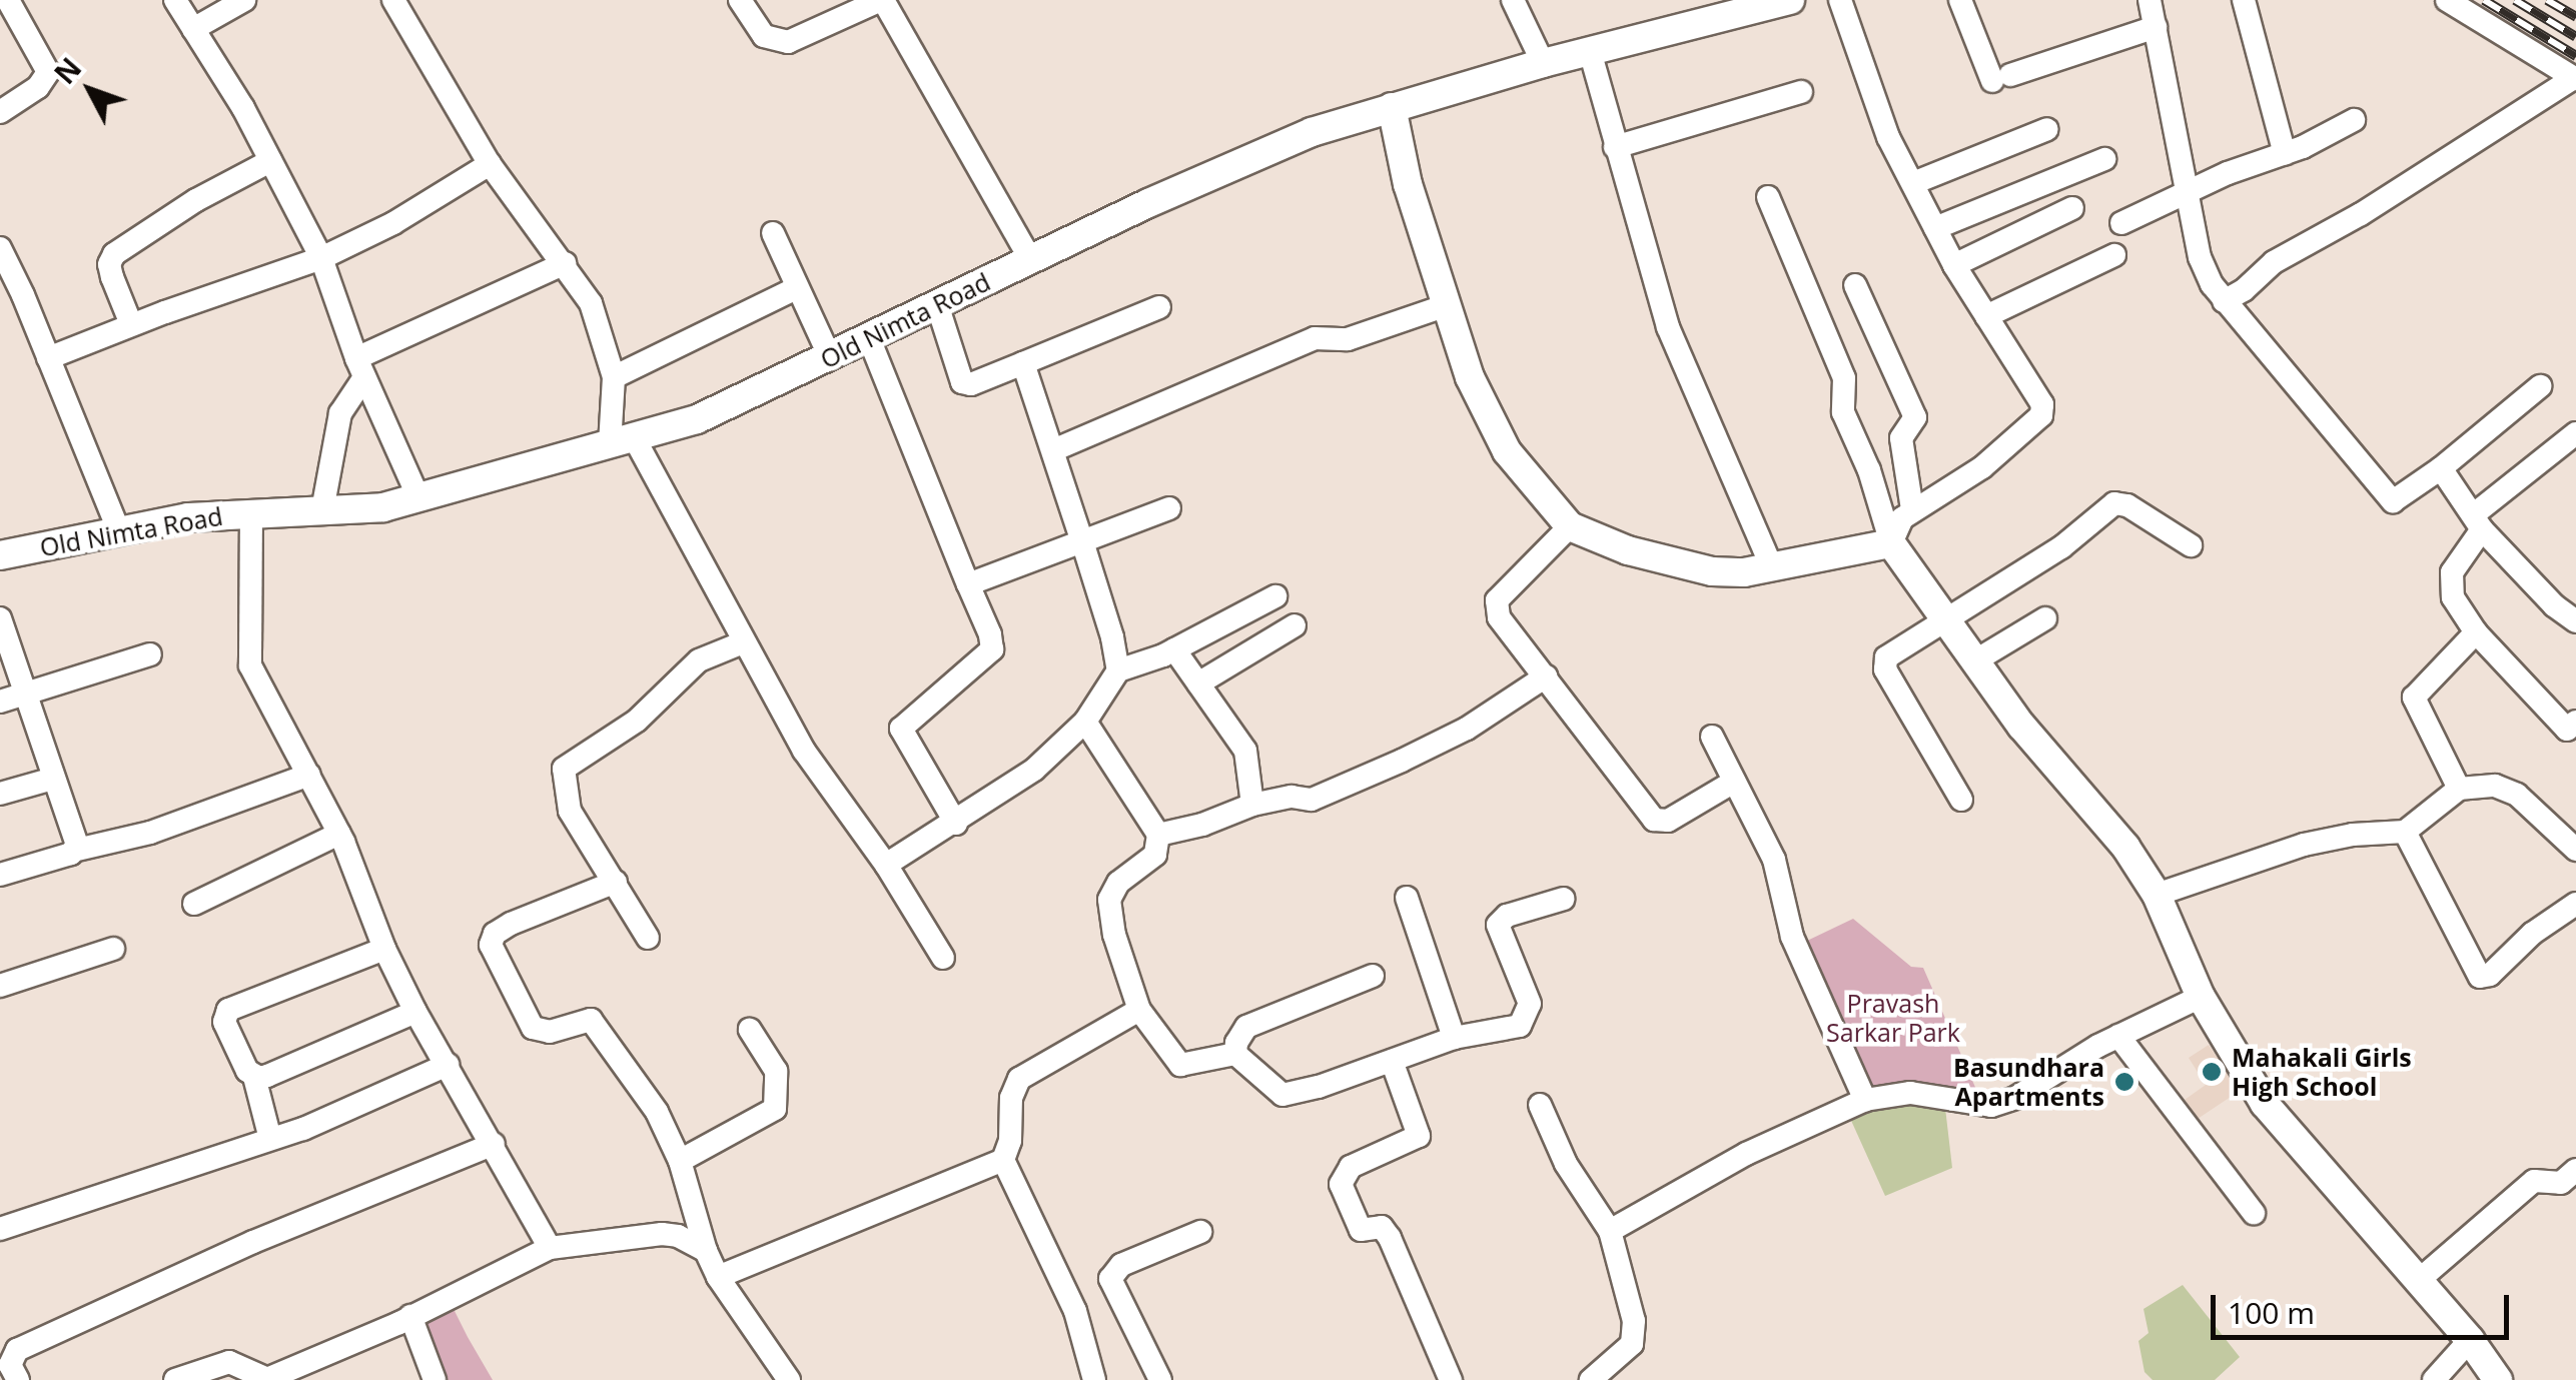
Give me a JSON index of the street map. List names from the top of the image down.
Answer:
{
  "streets": {
    "street": ["Old Nimta Road"]
  },
  "parks": ["Pravash Sarkar Park"],
  "places": ["Mahakali Girls High School", "Basundhara Apartments"],
  "scale_bar": "100 m",
  "north": "top left"
}
